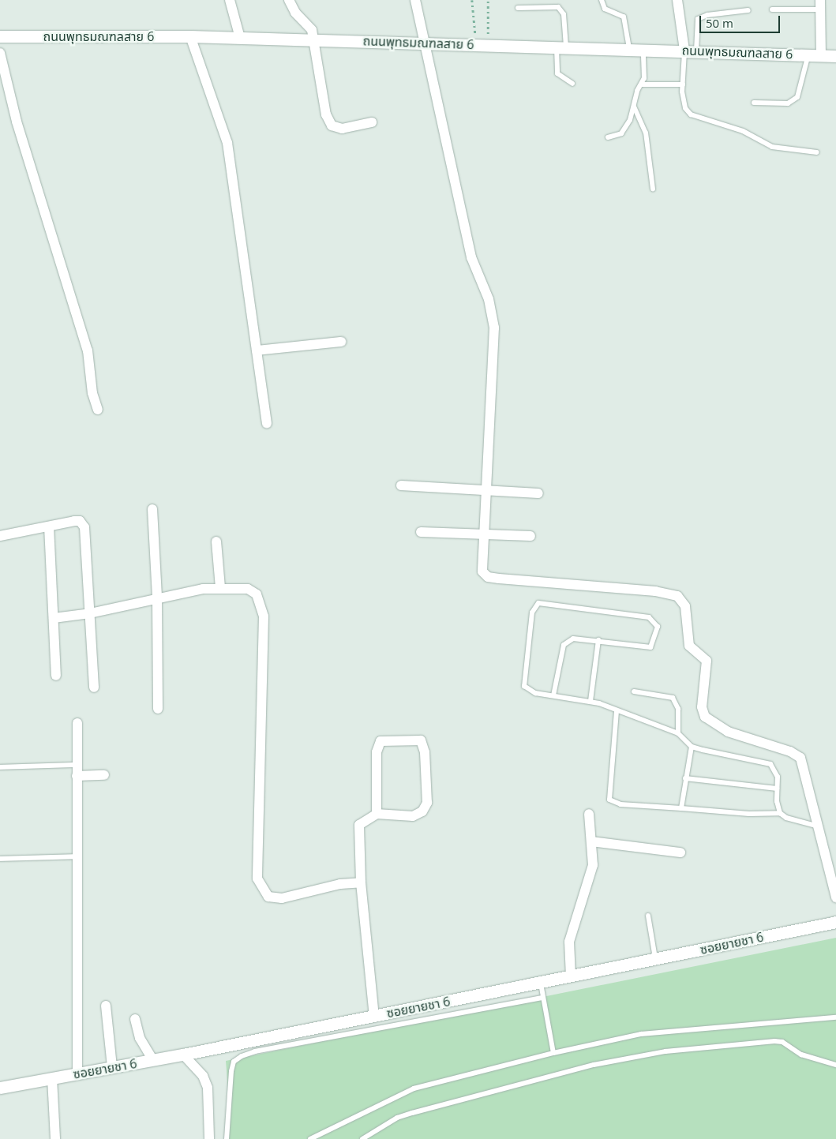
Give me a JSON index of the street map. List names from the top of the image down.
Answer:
{
  "streets": {
    "street": ["ถนนพุทธมณฑลสาย 6", "ซอยยายชา 6"]
  },
  "scale_bar": "50 m"
}
